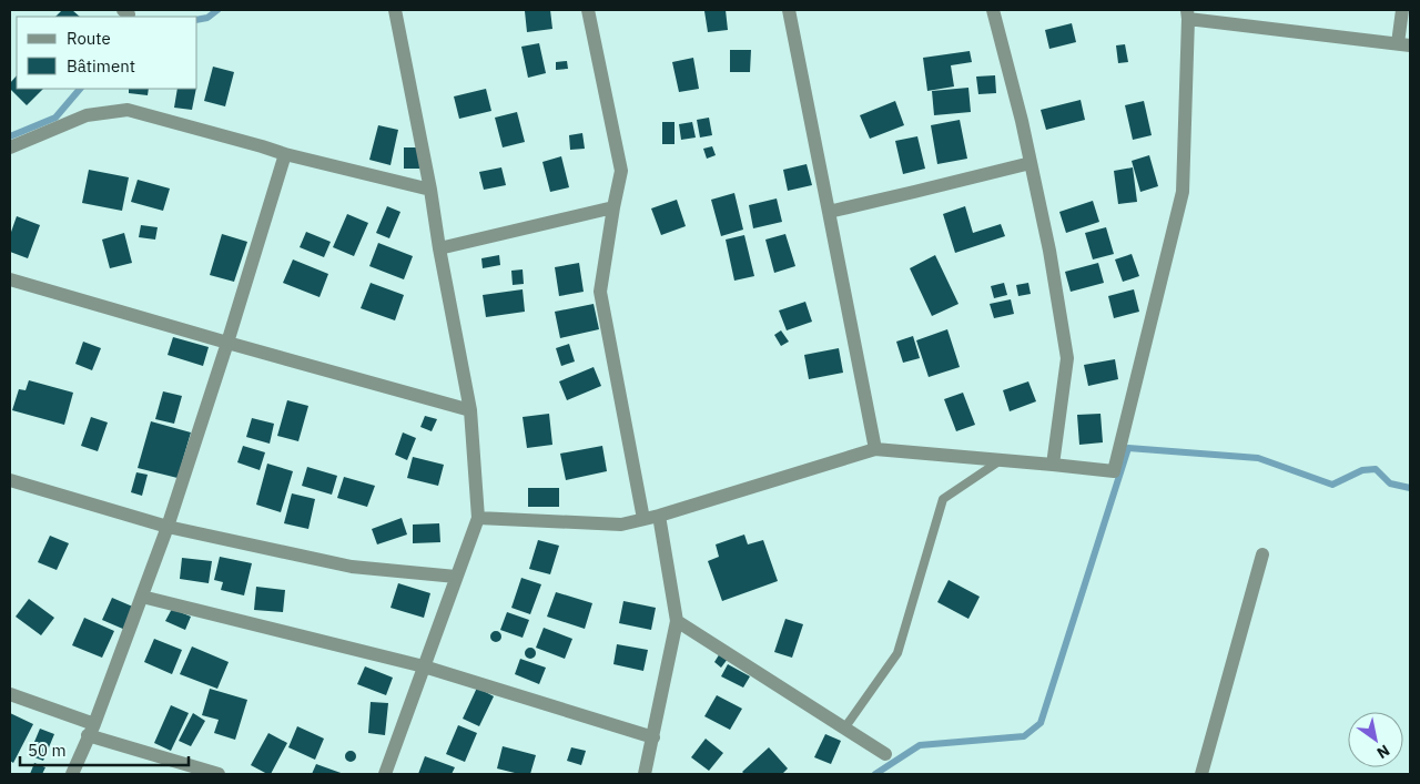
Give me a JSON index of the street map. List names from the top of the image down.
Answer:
{
  "legend": ["Route", "Bâtiment"],
  "scale_bar": "50 m",
  "north": "bottom right"
}
